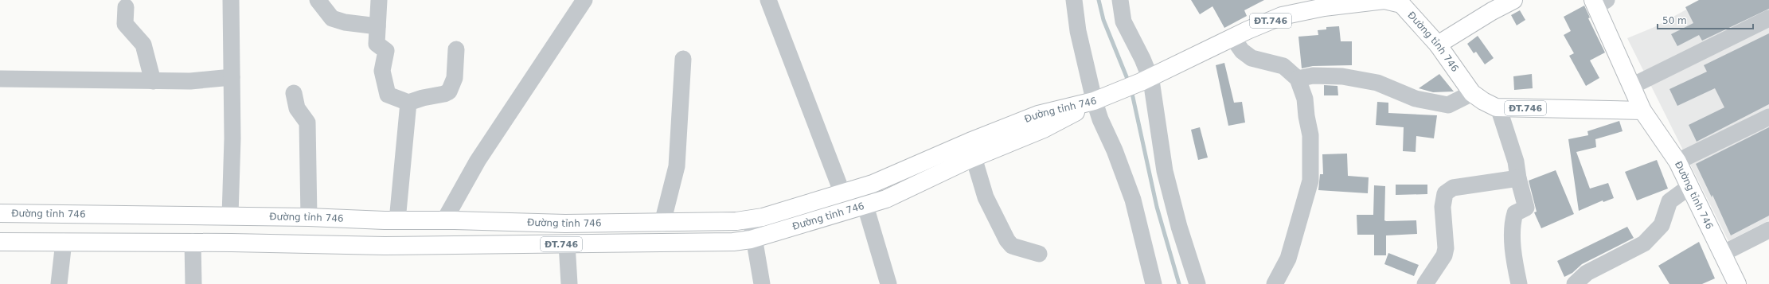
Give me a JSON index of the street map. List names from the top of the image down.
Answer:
{
  "streets": {
    "main road": ["ĐT.746", "Đường tỉnh 746"]
  },
  "crossings": [
    ["ĐT.746", "Đường tỉnh 746"]
  ],
  "scale_bar": "50 m"
}
